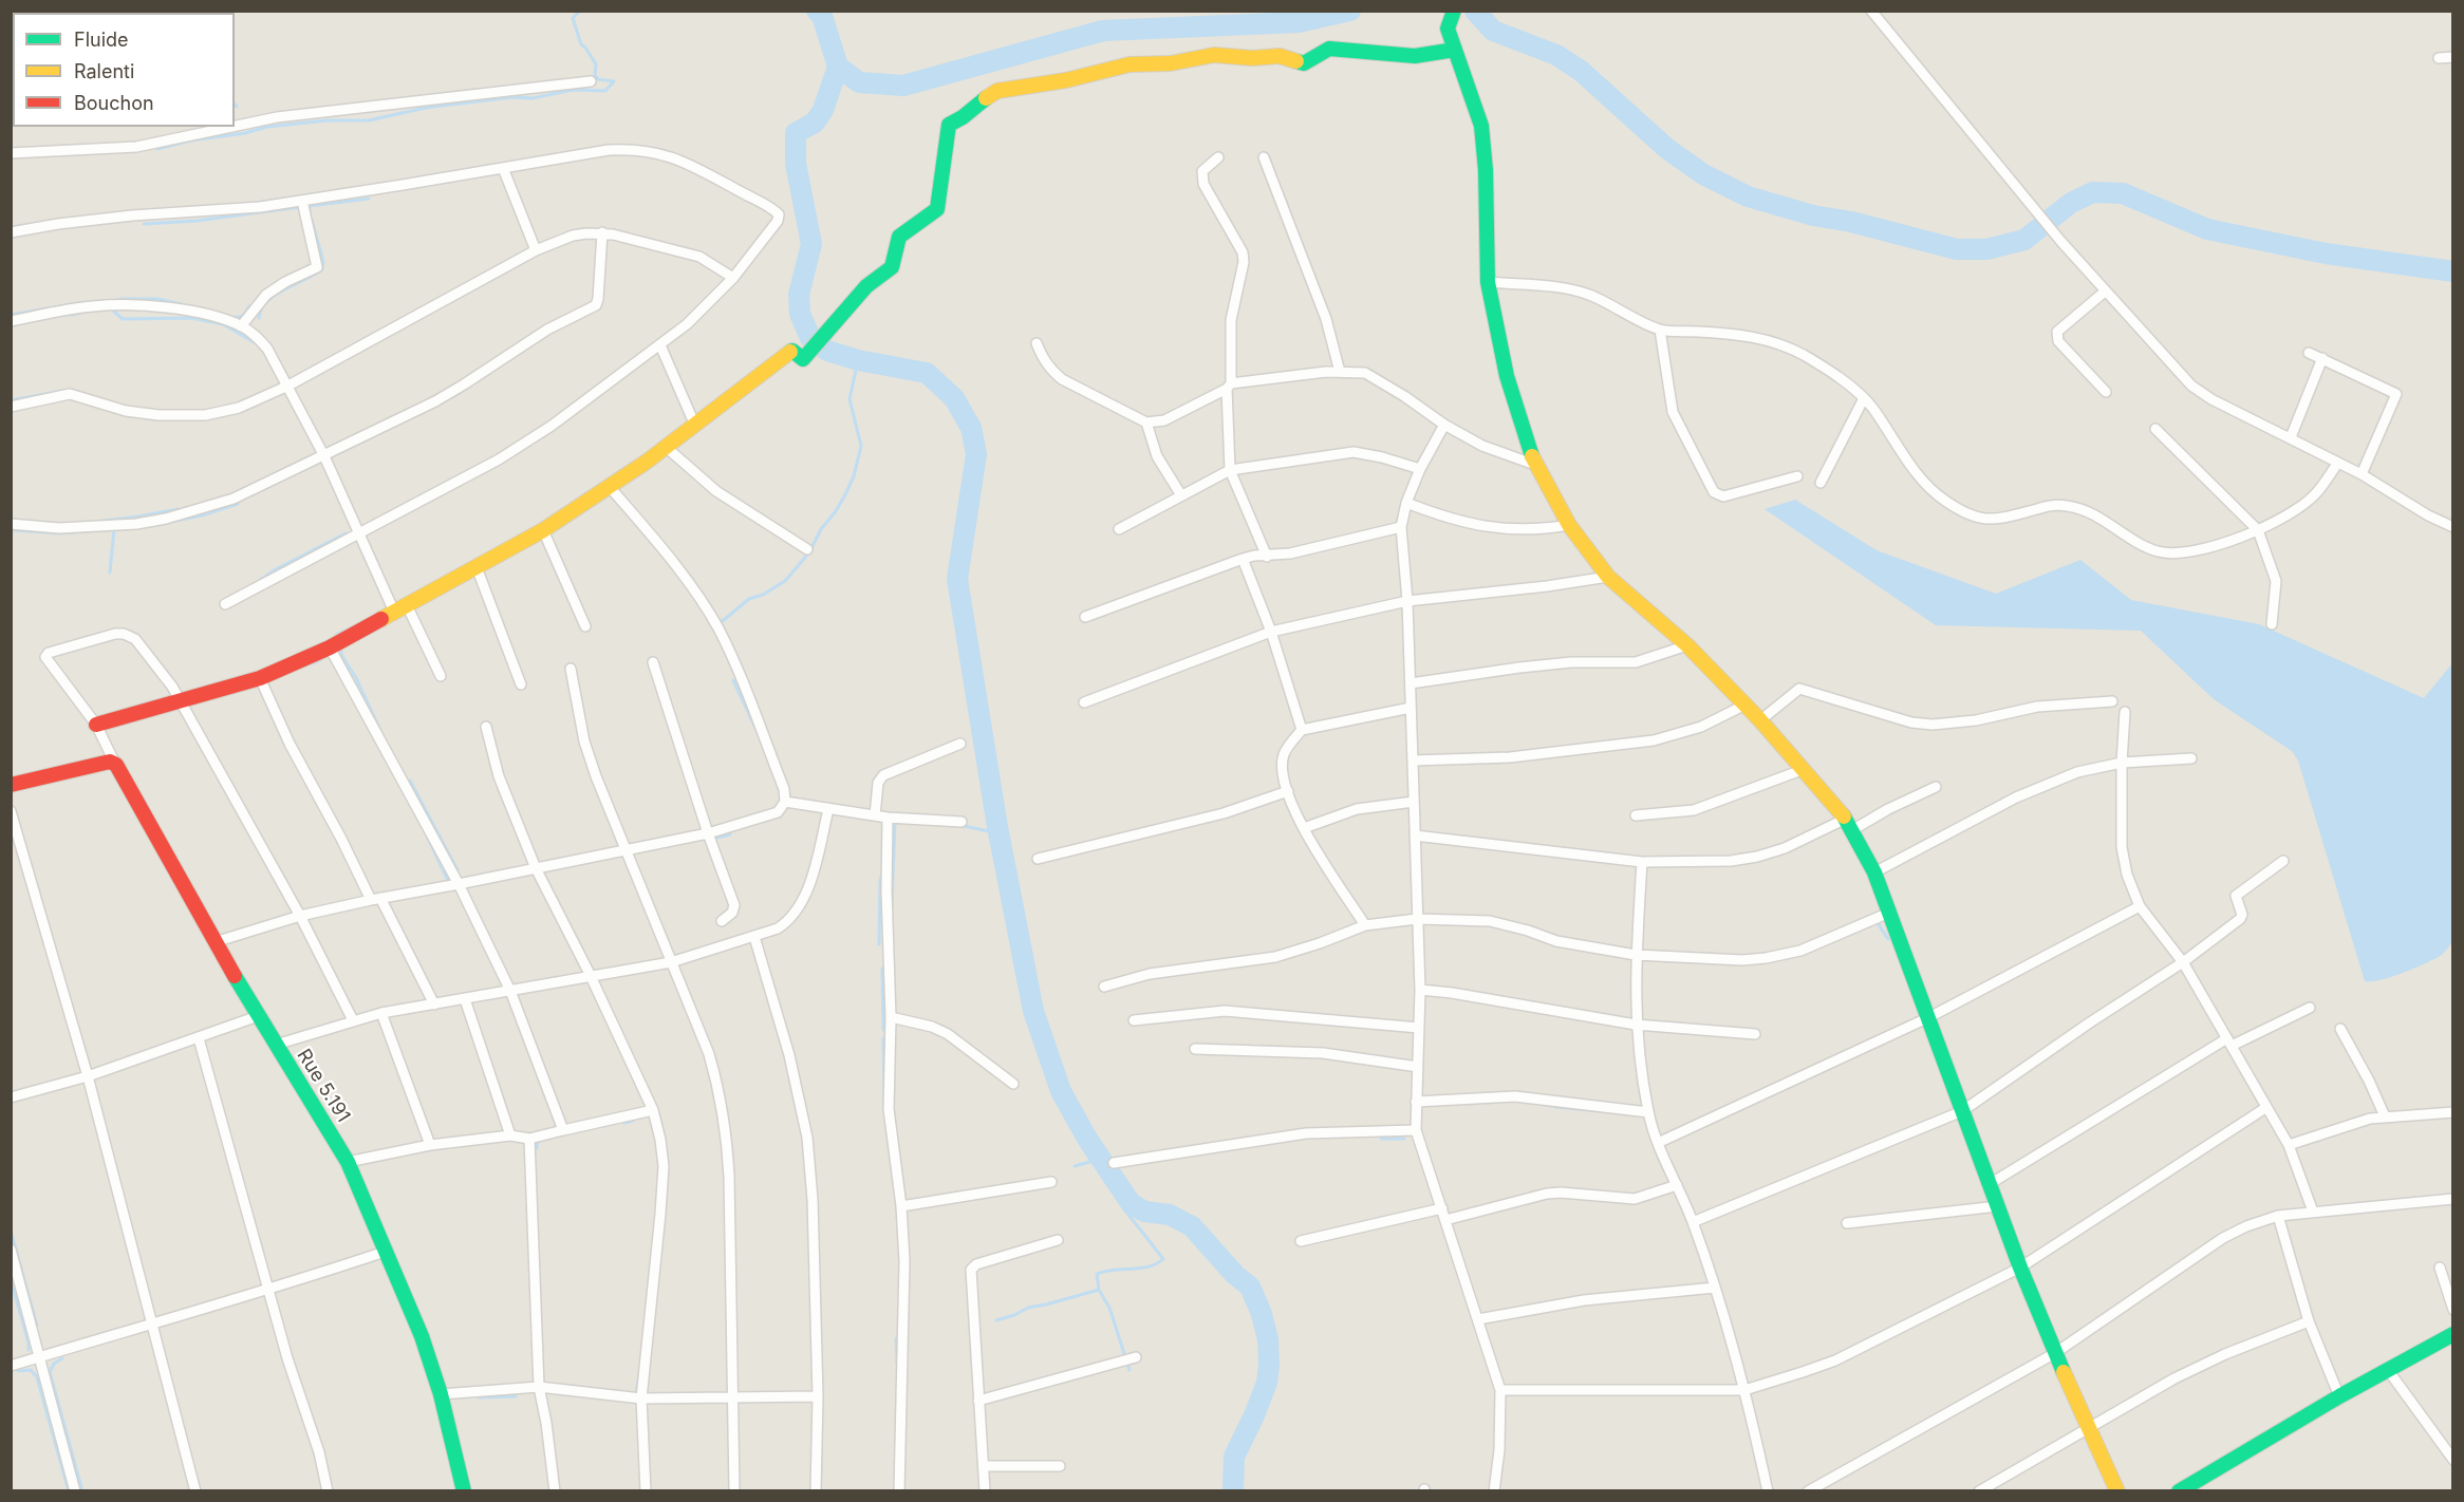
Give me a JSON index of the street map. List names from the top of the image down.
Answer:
{
  "streets": {
    "street": ["Rue 5.191"]
  },
  "legend": ["Fluide", "Ralenti", "Bouchon"]
}
